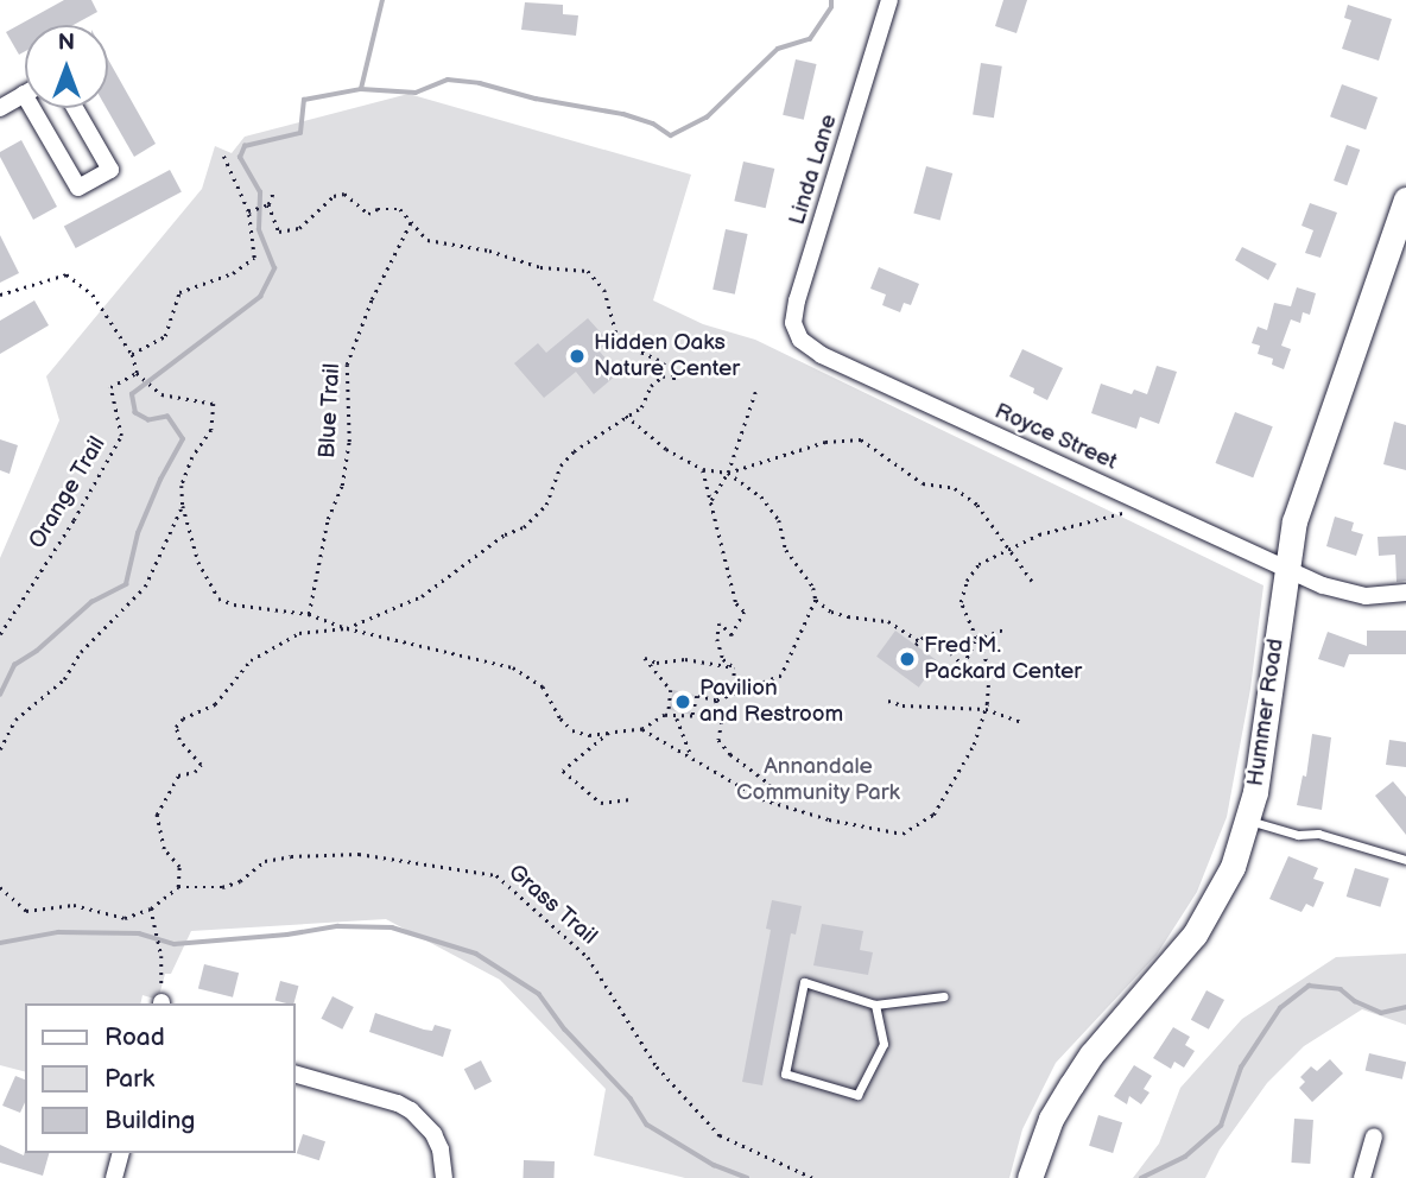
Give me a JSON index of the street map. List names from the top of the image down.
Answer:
{
  "streets": {
    "main road": ["Hummer Road"],
    "street": ["Linda Lane", "Royce Street"],
    "path": ["Blue Trail", "Orange Trail", "Grass Trail"]
  },
  "crossings": [
    ["Linda Lane", "Royce Street"],
    ["Royce Street", "Hummer Road"]
  ],
  "parks": ["Annandale Community Park"],
  "places": ["Hidden Oaks Nature Center", "Fred M. Packard Center", "Pavilion and Restroom"],
  "legend": ["Road", "Park", "Building"],
  "north": "top"
}
